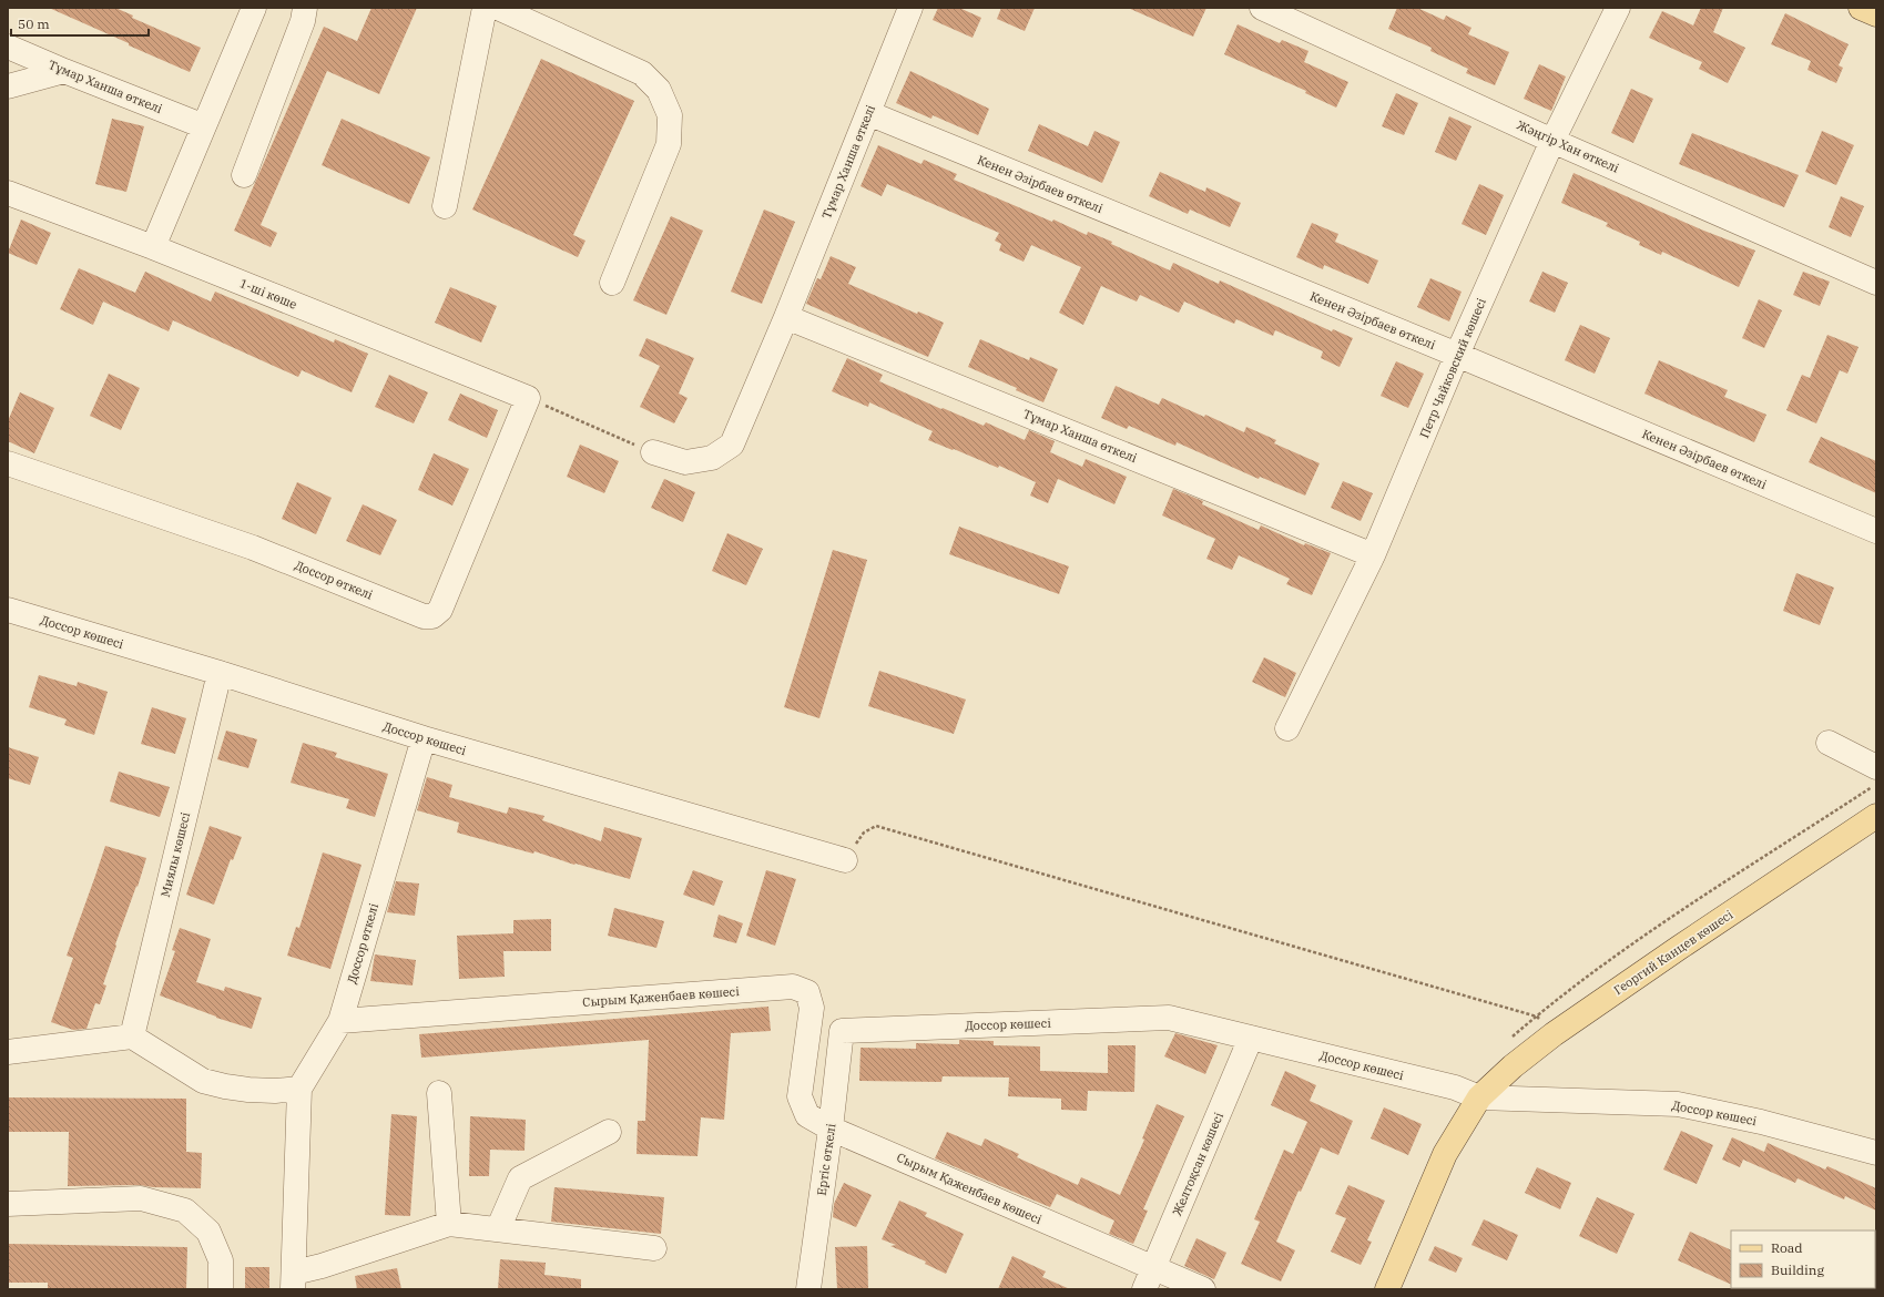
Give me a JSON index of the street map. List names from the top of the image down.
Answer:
{
  "streets": {
    "main road": ["Георгий Канцев көшесі"],
    "street": [
      "Тұмар Ханша өткелі",
      "Жәңгір Хан өткелі",
      "Кенен Әзірбаев өткелі",
      "1-ші көше",
      "Петр Чайковский көшесі",
      "Доссор өткелі",
      "Доссор көшесі",
      "Миялы көшесі",
      "Сырым Қаженбаев көшесі",
      "Ертіс өткелі",
      "Желтоқсан көшесі"
    ]
  },
  "crossings": [
    ["Тұмар Ханша өткелі", "Кенен Әзірбаев өткелі"],
    ["Тұмар Ханша өткелі", "Петр Чайковский көшесі"],
    ["Жәңгір Хан өткелі", "Петр Чайковский көшесі"],
    ["Кенен Әзірбаев өткелі", "Петр Чайковский көшесі"],
    ["1-ші көше", "Доссор өткелі"],
    ["Доссор өткелі", "Доссор көшесі"],
    ["Доссор өткелі", "Сырым Қаженбаев көшесі"],
    ["Доссор көшесі", "Миялы көшесі"],
    ["Доссор көшесі", "Георгий Канцев көшесі"],
    ["Доссор көшесі", "Ертіс өткелі"],
    ["Доссор көшесі", "Желтоқсан көшесі"],
    ["Сырым Қаженбаев көшесі", "Ертіс өткелі"],
    ["Сырым Қаженбаев көшесі", "Желтоқсан көшесі"]
  ],
  "legend": ["Road", "Building"],
  "scale_bar": "50 m"
}
